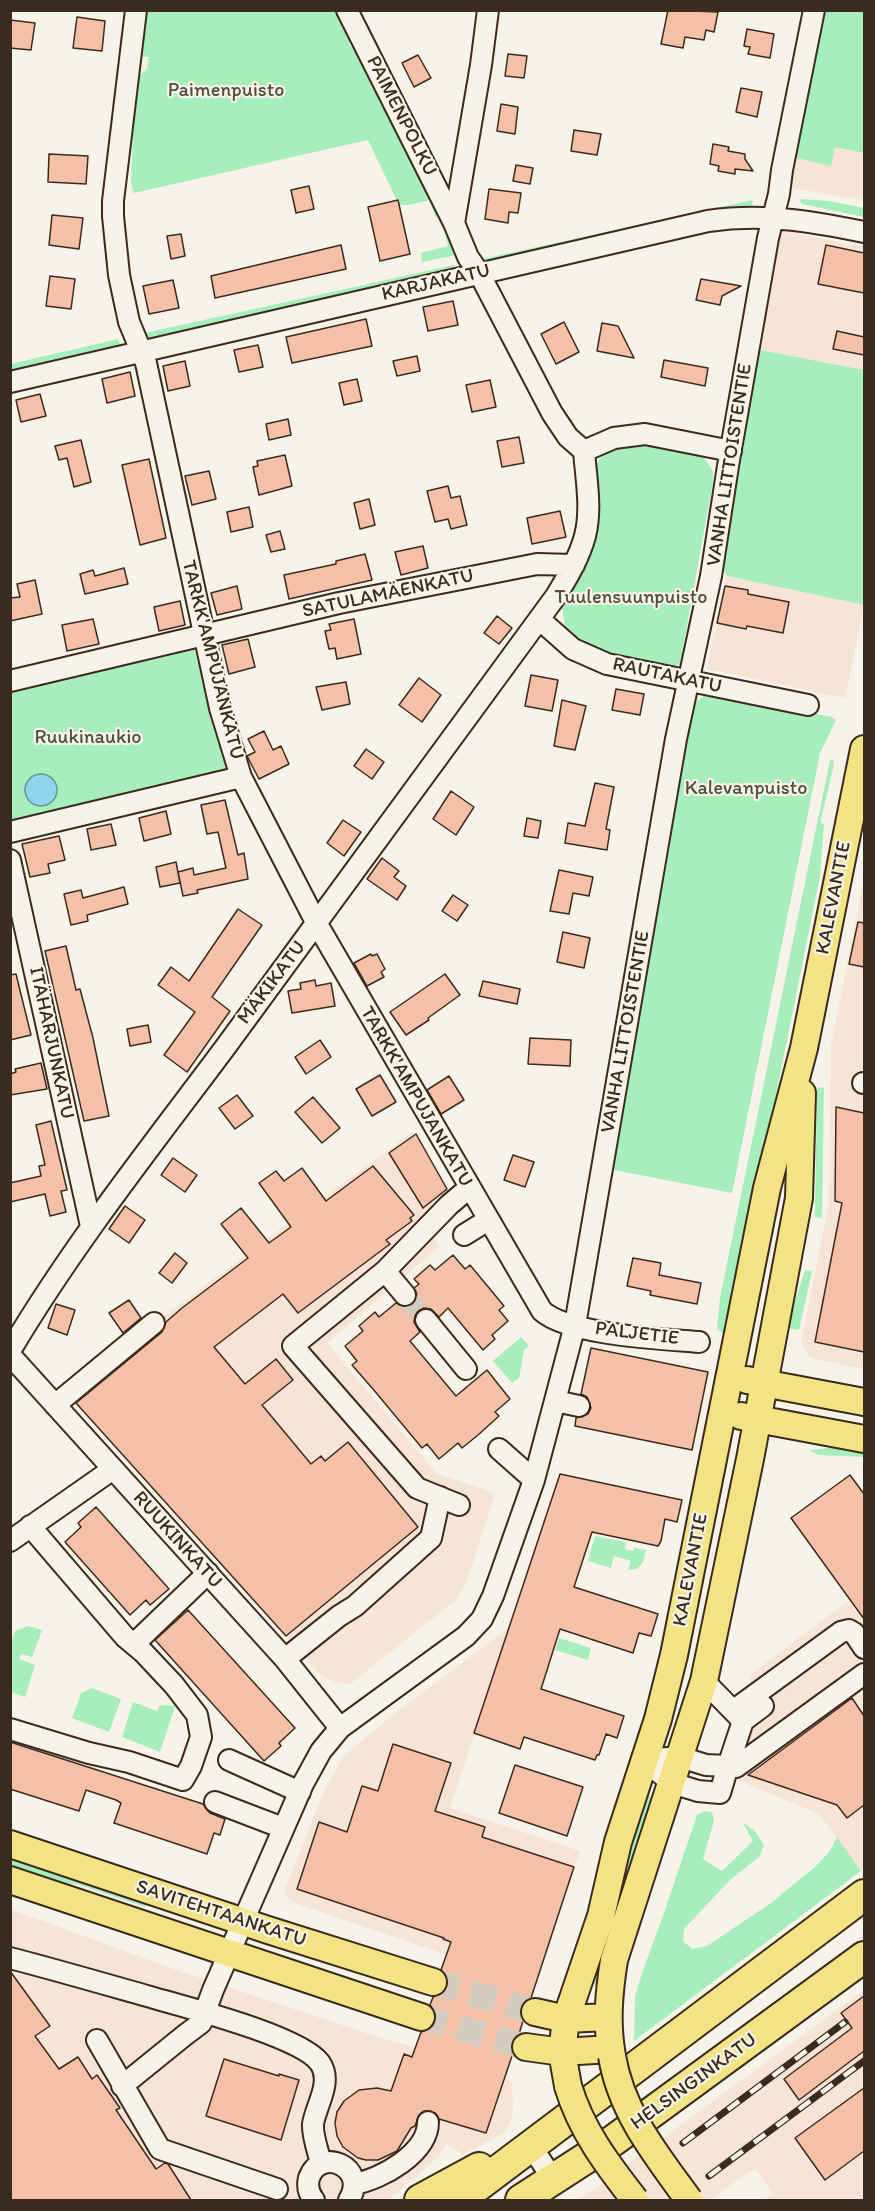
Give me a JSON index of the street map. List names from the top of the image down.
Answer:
{
  "streets": {
    "highway": ["HELSINGINKATU"],
    "main road": ["KALEVANTIE", "SAVITEHTAANKATU"],
    "street": [
      "PAIMENPOLKU",
      "KARJAKATU",
      "VANHA LITTOISTENTIE",
      "SATULAMÄENKATU",
      "TARKK'AMPUJANKATU",
      "RAUTAKATU",
      "MÄKIKATU",
      "ITÄHARJUNKATU",
      "PALJETIE",
      "RUUKINKATU"
    ]
  },
  "crossings": [
    ["PAIMENPOLKU", "KARJAKATU"],
    ["PAIMENPOLKU", "MÄKIKATU"],
    ["KARJAKATU", "VANHA LITTOISTENTIE"],
    ["KARJAKATU", "TARKK'AMPUJANKATU"],
    ["VANHA LITTOISTENTIE", "TARKK'AMPUJANKATU"],
    ["VANHA LITTOISTENTIE", "RAUTAKATU"],
    ["VANHA LITTOISTENTIE", "PALJETIE"],
    ["VANHA LITTOISTENTIE", "RUUKINKATU"],
    ["VANHA LITTOISTENTIE", "SAVITEHTAANKATU"],
    ["SATULAMÄENKATU", "TARKK'AMPUJANKATU"],
    ["SATULAMÄENKATU", "MÄKIKATU"],
    ["TARKK'AMPUJANKATU", "MÄKIKATU"],
    ["TARKK'AMPUJANKATU", "PALJETIE"],
    ["RAUTAKATU", "MÄKIKATU"],
    ["MÄKIKATU", "ITÄHARJUNKATU"],
    ["MÄKIKATU", "RUUKINKATU"]
  ],
  "parks": [
    "Paimenpuisto",
    "Tuulensuunpuisto",
    "Ruukinaukio",
    "Kalevanpuisto"
  ]
}
